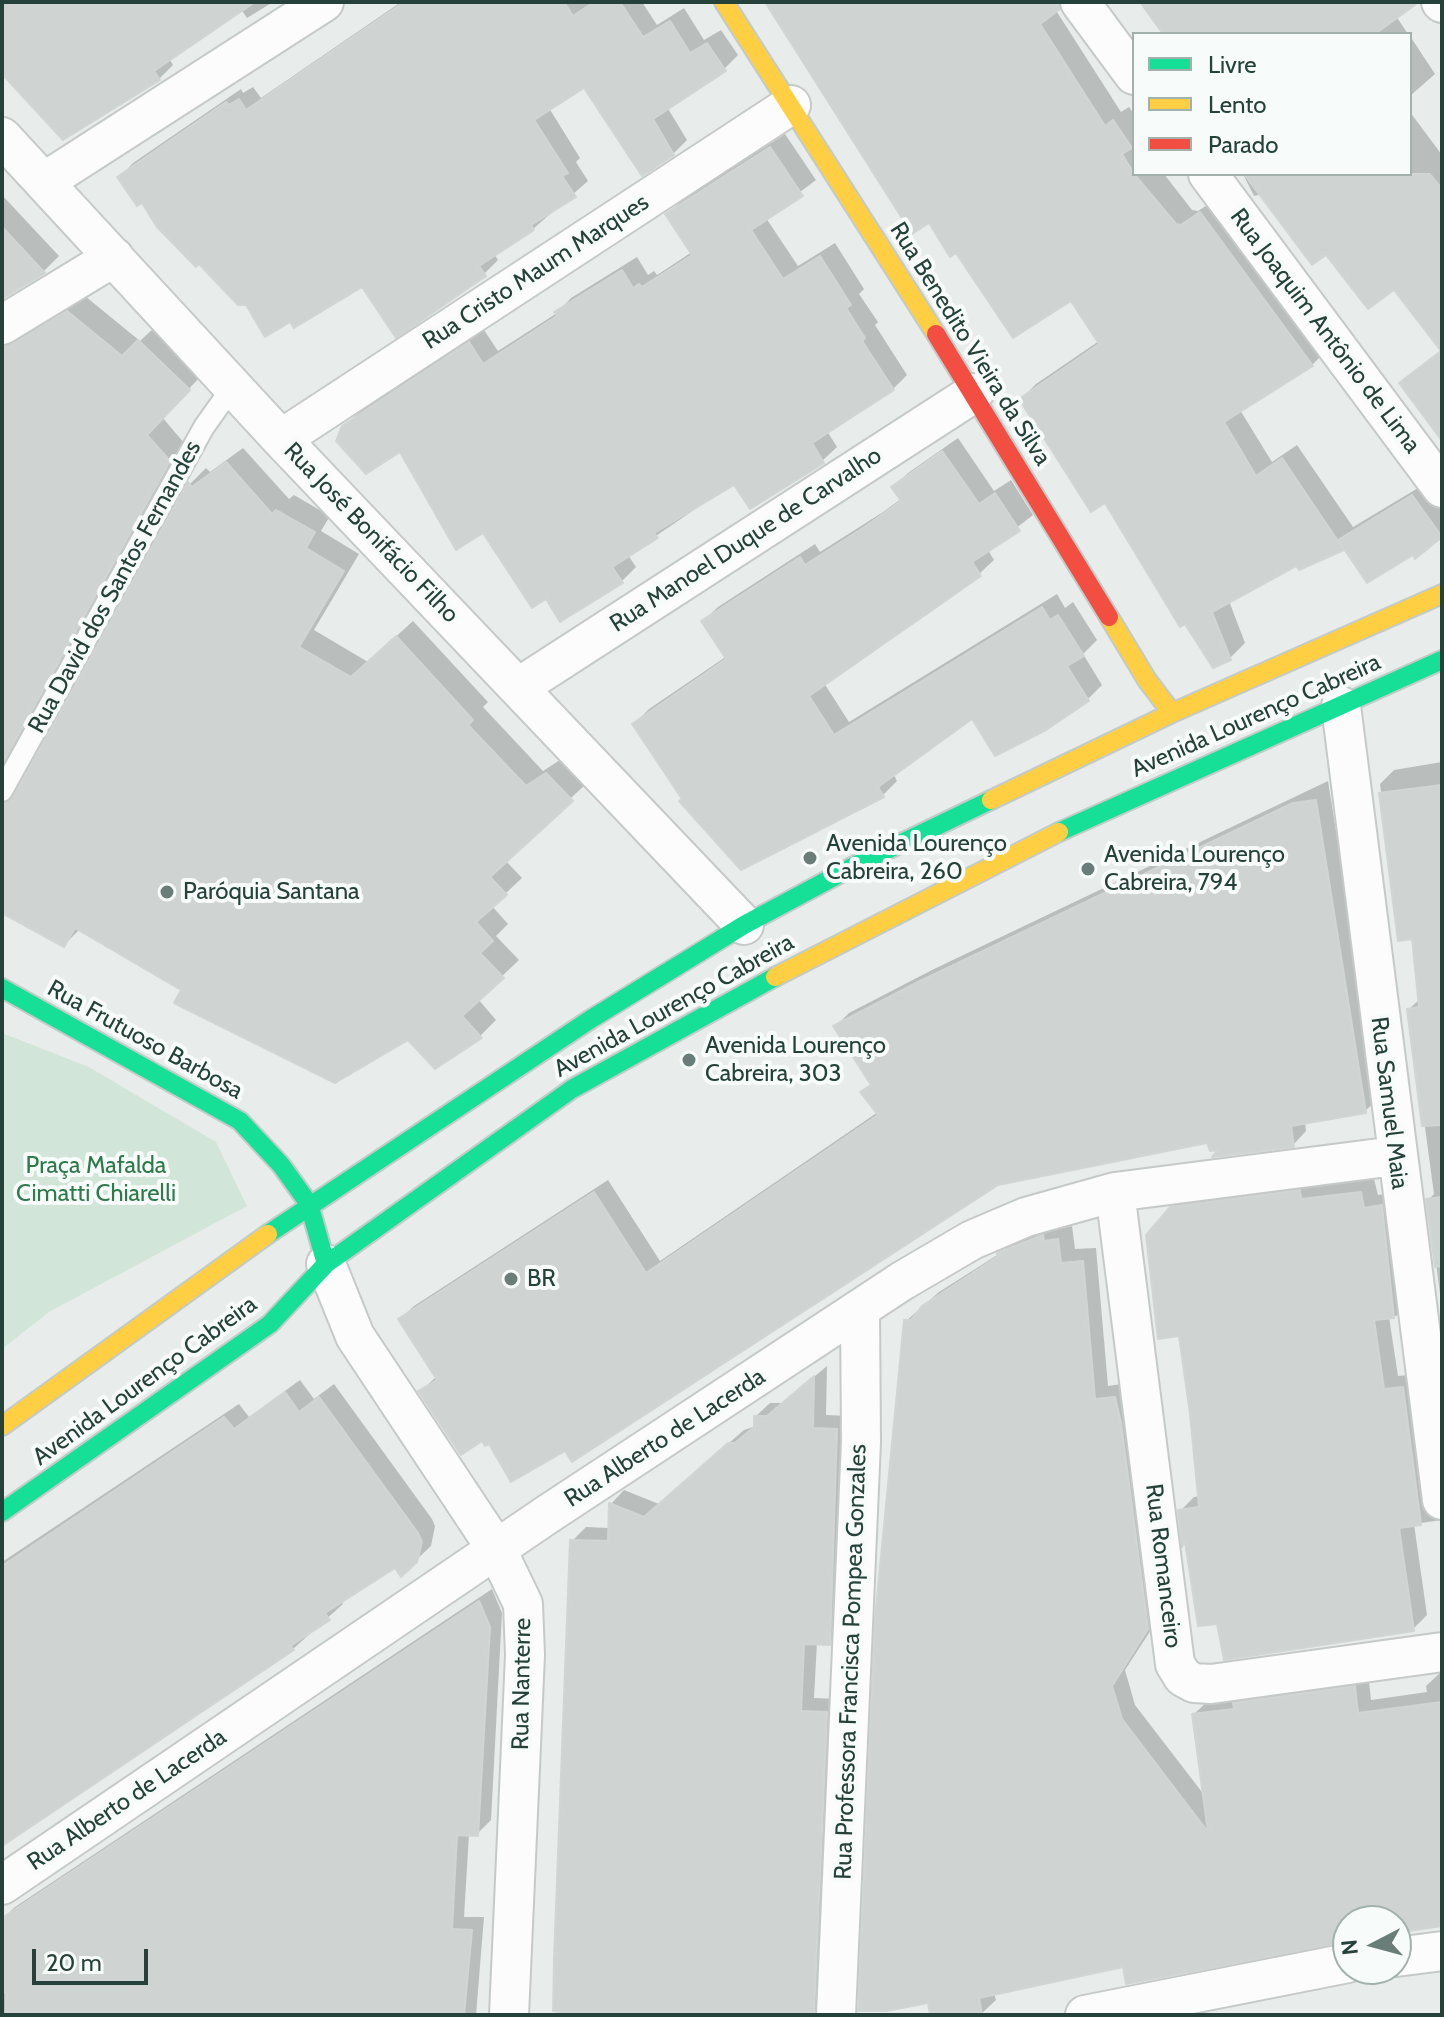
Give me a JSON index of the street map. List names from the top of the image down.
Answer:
{
  "streets": {
    "main road": ["Rua Benedito Vieira da Silva", "Avenida Lourenço Cabreira", "Rua Frutuoso Barbosa"],
    "street": [
      "Rua Cristo Maum Marques",
      "Rua Joaquim Antônio de Lima",
      "Rua José Bonifácio Filho",
      "Rua Manoel Duque de Carvalho",
      "Rua Samuel Maia",
      "Rua Alberto de Lacerda",
      "Rua Romanceiro",
      "Rua Professora Francisca Pompea Gonzales",
      "Rua Nanterre"
    ],
    "lane": ["Rua David dos Santos Fernandes"]
  },
  "crossings": [
    ["Rua Cristo Maum Marques", "Rua Benedito Vieira da Silva"],
    ["Rua Cristo Maum Marques", "Rua José Bonifácio Filho"],
    ["Rua Benedito Vieira da Silva", "Rua Manoel Duque de Carvalho"],
    ["Rua Benedito Vieira da Silva", "Avenida Lourenço Cabreira"],
    ["Rua José Bonifácio Filho", "Rua Manoel Duque de Carvalho"],
    ["Rua José Bonifácio Filho", "Rua David dos Santos Fernandes"],
    ["Rua José Bonifácio Filho", "Avenida Lourenço Cabreira"],
    ["Avenida Lourenço Cabreira", "Rua Frutuoso Barbosa"],
    ["Avenida Lourenço Cabreira", "Rua Samuel Maia"],
    ["Avenida Lourenço Cabreira", "Rua Nanterre"],
    ["Rua Frutuoso Barbosa", "Rua Nanterre"],
    ["Rua Samuel Maia", "Rua Alberto de Lacerda"],
    ["Rua Alberto de Lacerda", "Rua Romanceiro"],
    ["Rua Alberto de Lacerda", "Rua Professora Francisca Pompea Gonzales"],
    ["Rua Alberto de Lacerda", "Rua Nanterre"]
  ],
  "parks": ["Praça Mafalda Cimatti Chiarelli"],
  "places": [
    "Avenida Lourenço Cabreira, 260",
    "Avenida Lourenço Cabreira, 794",
    "Paróquia Santana",
    "Avenida Lourenço Cabreira, 303",
    "BR"
  ],
  "legend": ["Livre", "Lento", "Parado"],
  "scale_bar": "20 m",
  "north": "left"
}
